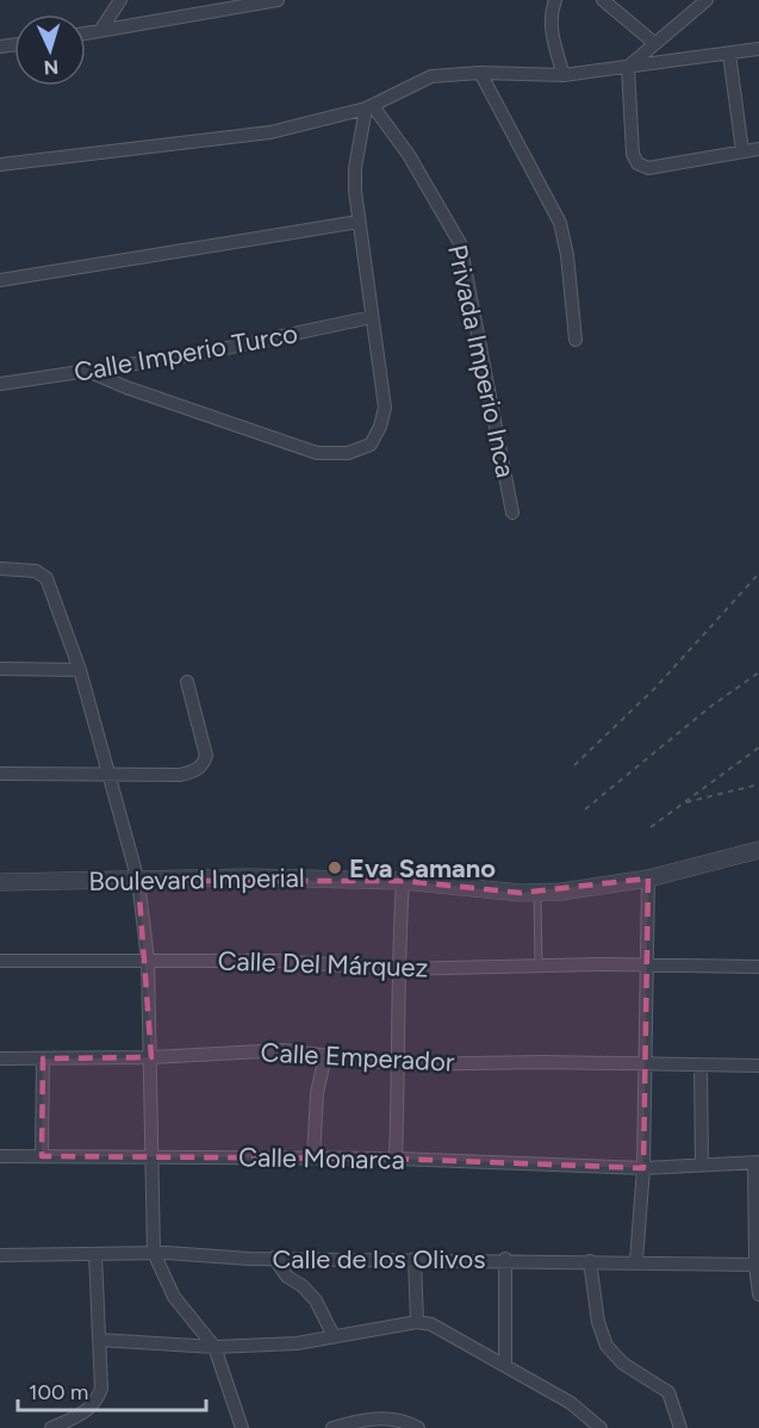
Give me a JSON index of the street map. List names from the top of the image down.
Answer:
{
  "streets": {
    "street": [
      "Calle Imperio Turco",
      "Privada Imperio Inca",
      "Boulevard Imperial",
      "Calle Del Márquez",
      "Calle Emperador",
      "Calle Monarca",
      "Calle de los Olivos"
    ]
  },
  "places": ["Eva Samano"],
  "scale_bar": "100 m",
  "north": "bottom"
}
